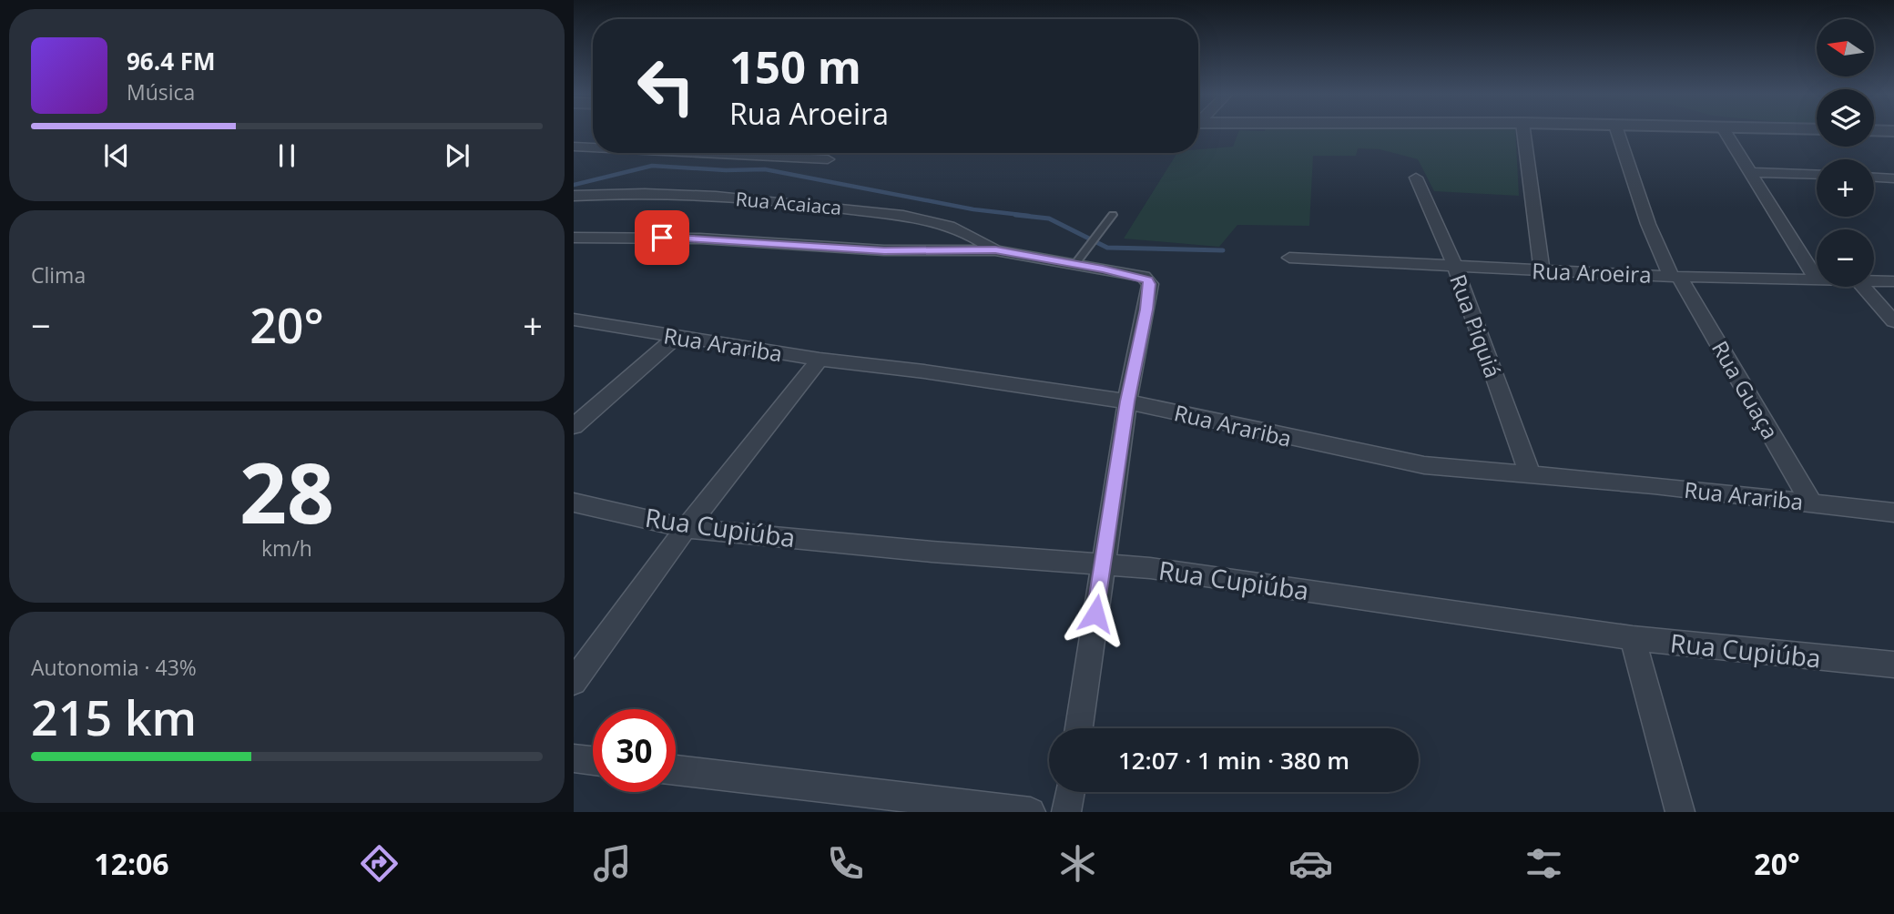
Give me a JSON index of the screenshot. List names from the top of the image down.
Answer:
{
  "streets": {
    "street": [
      "Rua Acaiaca",
      "Rua Aroeira",
      "Rua Piquiá",
      "Rua Arariba",
      "Rua Guaça",
      "Rua Cupiúba"
    ]
  },
  "crossings": [
    ["Rua Aroeira", "Rua Piquiá"],
    ["Rua Aroeira", "Rua Guaça"],
    ["Rua Piquiá", "Rua Arariba"],
    ["Rua Arariba", "Rua Guaça"]
  ],
  "north": "left",
  "page": {
    "map_buttons": ["+", "−"],
    "turn": ["150 m", "Rua Aroeira"],
    "song": ["96.4 FM", "Música"],
    "tile": [
      "Clima",
      ["28", "km/h"],
      ["Autonomia · 43%", "215 km"]
    ],
    "heat": ["−", "20°", "+"],
    "limit": "30",
    "trip": "12:07 · 1 min · 380 m",
    "tabs": ["12:06", "20°"]
  }
}
